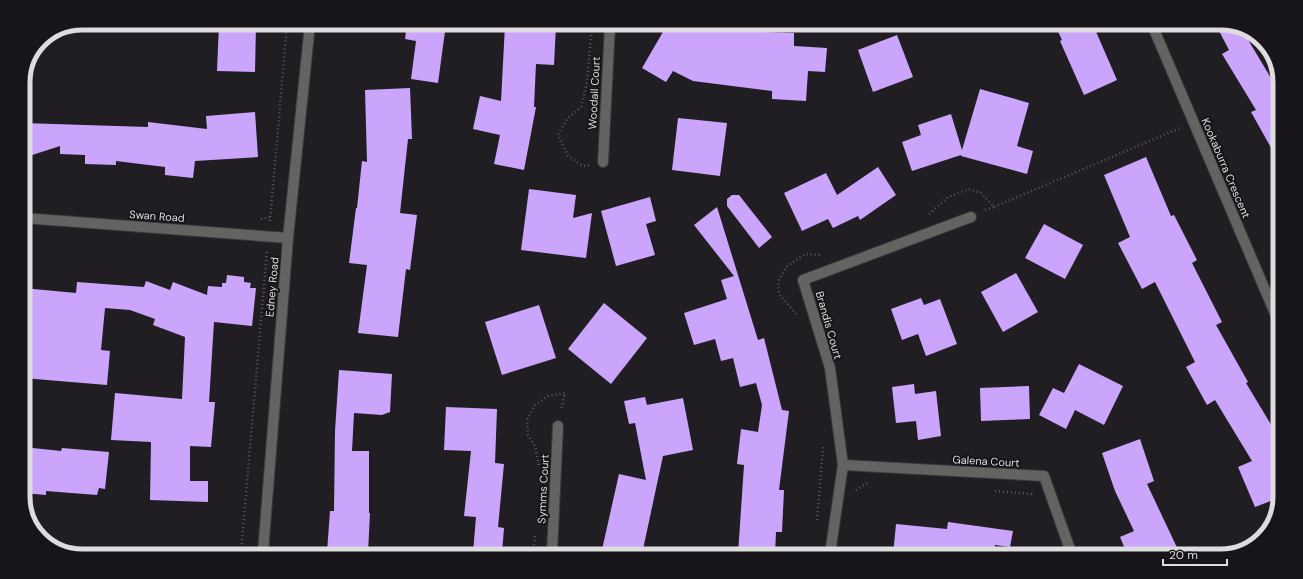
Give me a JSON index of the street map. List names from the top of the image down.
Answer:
{
  "streets": {
    "street": [
      "Woodall Court",
      "Kookaburra Crescent",
      "Swan Road",
      "Edney Road",
      "Brandis Court",
      "Galena Court",
      "Symms Court"
    ]
  },
  "crossings": [
    ["Swan Road", "Edney Road"],
    ["Brandis Court", "Galena Court"]
  ],
  "scale_bar": "20 m"
}
